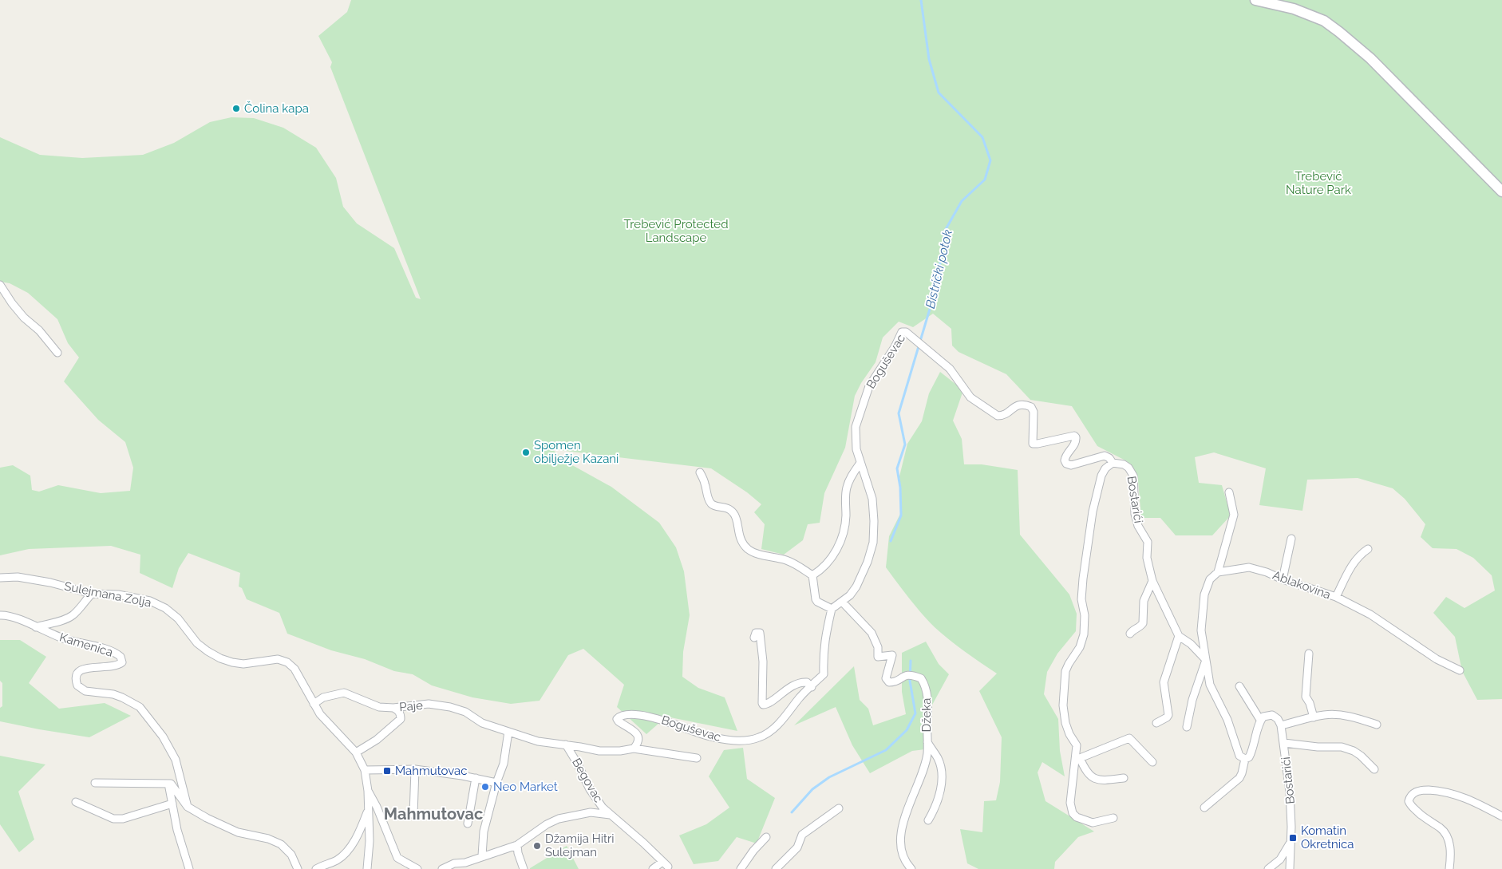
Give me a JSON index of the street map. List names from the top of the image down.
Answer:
{
  "streets": {
    "street": [
      "Boguševac",
      "Bostarići",
      "Ablakovina",
      "Sulejmana Zolja",
      "Kamenica",
      "Paje",
      "Džeka",
      "Begovac"
    ]
  },
  "crossings": [
    ["Boguševac", "Bostarići"],
    ["Boguševac", "Paje"],
    ["Boguševac", "Džeka"],
    ["Sulejmana Zolja", "Paje"],
    ["Paje", "Begovac"]
  ],
  "districts": ["Mahmutovac"],
  "water": ["Bistrički potok"],
  "parks": ["Trebević Nature Park", "Trebević Protected Landscape"],
  "places": {
    "other": [
      "Čolina kapa",
      "Spomen obilježje Kazani",
      "Neo Market",
      "Džamija Hitri Sulejman"
    ],
    "transit": ["Mahmutovac", "Komatin Okretnica"]
  }
}
